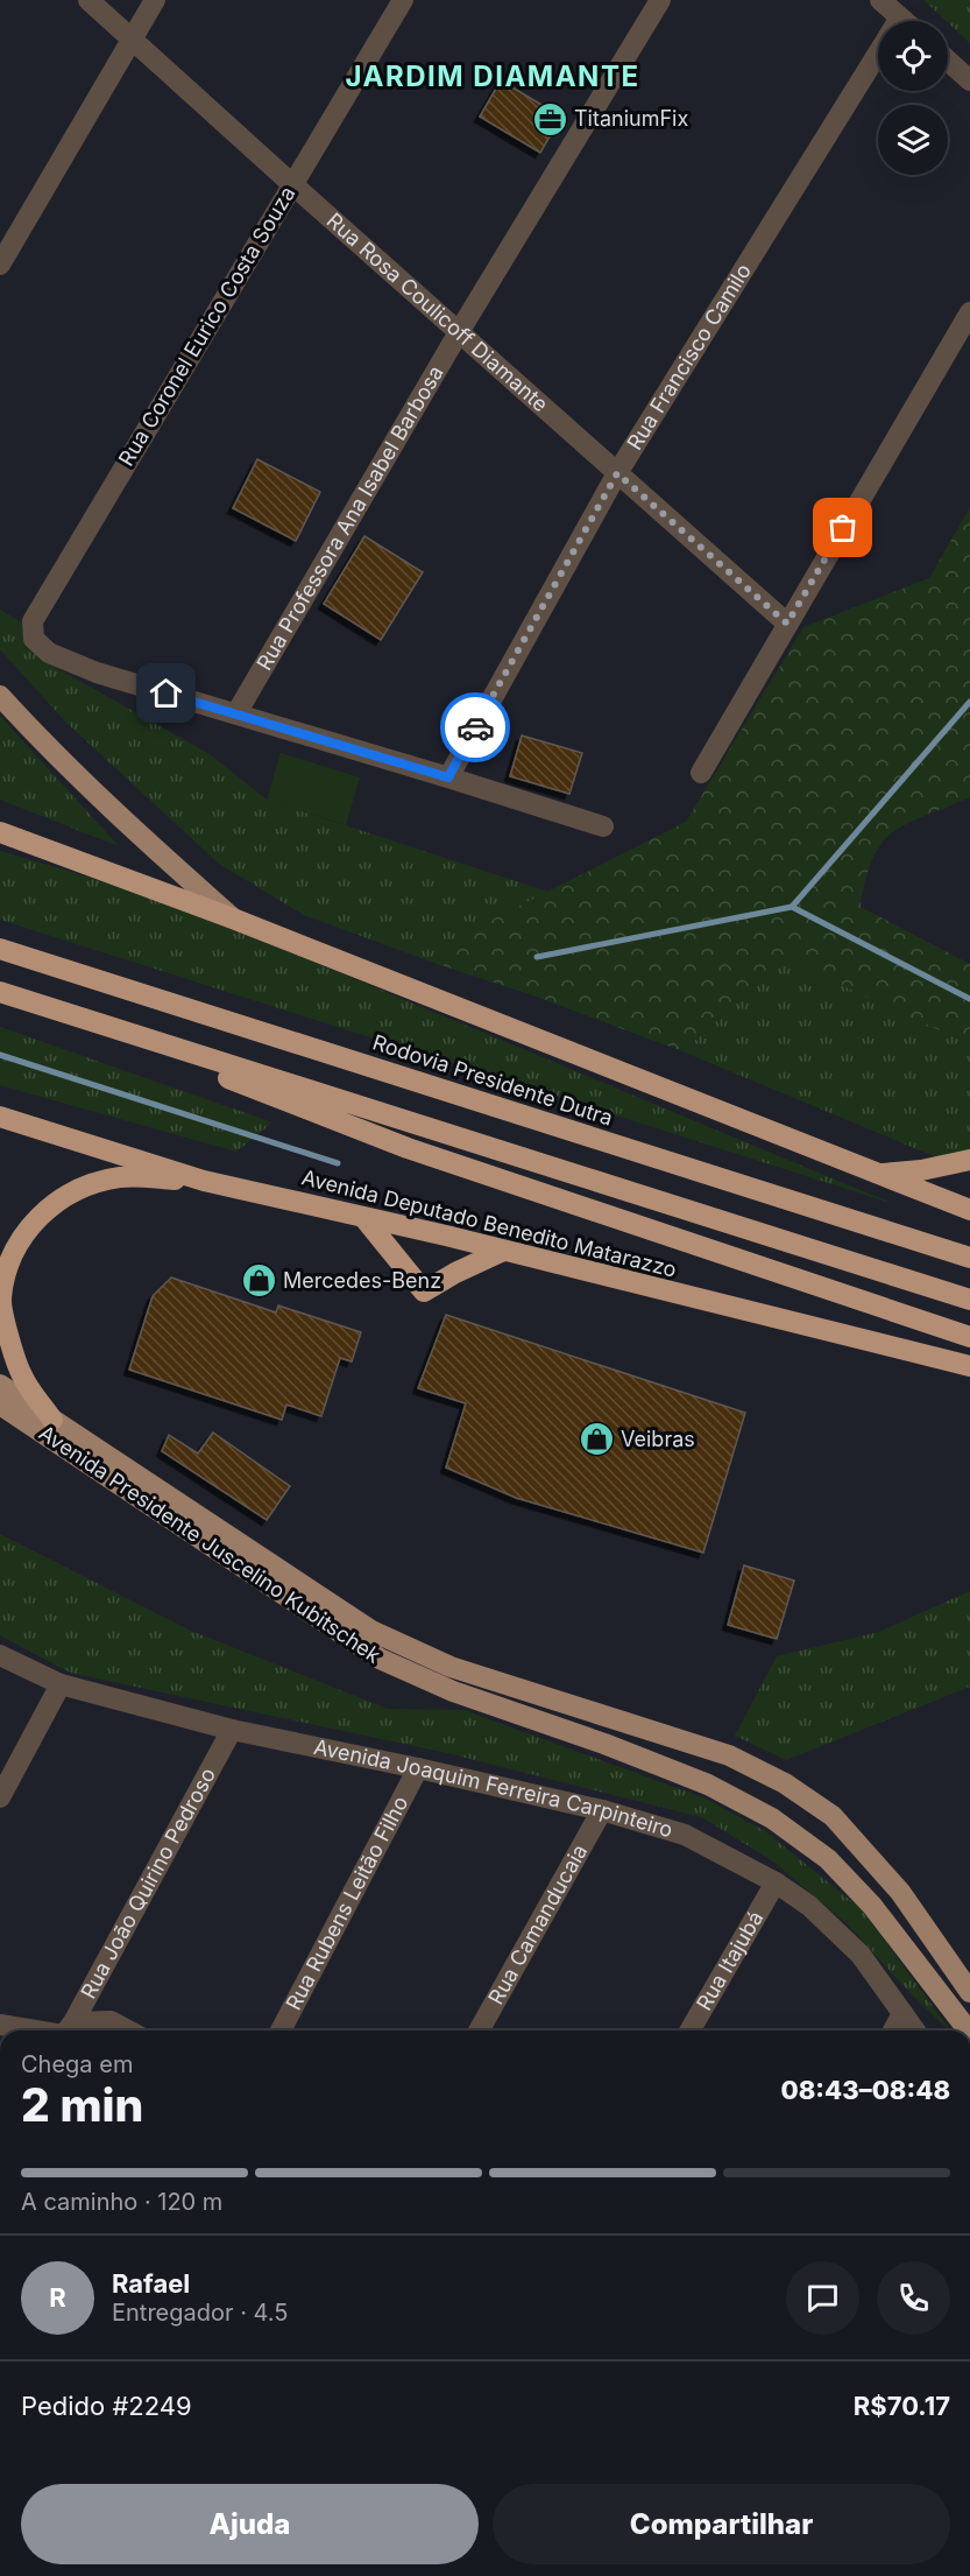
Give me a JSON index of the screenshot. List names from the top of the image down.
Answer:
{
  "streets": {
    "highway": ["Rodovia Presidente Dutra", "Avenida Deputado Benedito Matarazzo"],
    "main road": ["Avenida Presidente Juscelino Kubitschek"],
    "street": [
      "Rua Rosa Coulicoff Diamante",
      "Rua Coronel Eurico Costa Souza",
      "Rua Francisco Camilo",
      "Rua Professora Ana Isabel Barbosa",
      "Avenida Joaquim Ferreira Carpinteiro",
      "Rua João Quirino Pedroso",
      "Rua Rubens Leitão Filho",
      "Rua Camanducaia",
      "Rua Itajubá"
    ]
  },
  "crossings": [
    ["Rua Rosa Coulicoff Diamante", "Rua Coronel Eurico Costa Souza"],
    ["Rua Rosa Coulicoff Diamante", "Rua Francisco Camilo"],
    ["Rua Rosa Coulicoff Diamante", "Rua Professora Ana Isabel Barbosa"],
    ["Rua Coronel Eurico Costa Souza", "Rua Professora Ana Isabel Barbosa"],
    ["Avenida Joaquim Ferreira Carpinteiro", "Rua João Quirino Pedroso"],
    ["Avenida Joaquim Ferreira Carpinteiro", "Rua Rubens Leitão Filho"],
    ["Avenida Joaquim Ferreira Carpinteiro", "Rua Camanducaia"],
    ["Avenida Joaquim Ferreira Carpinteiro", "Rua Itajubá"]
  ],
  "districts": ["JARDIM DIAMANTE"],
  "places": {
    "office": ["TitaniumFix"],
    "shop": ["Mercedes-Benz", "Veibras"]
  },
  "page": {
    "heading": ["2 min", "Chega em", "08:43–08:48"],
    "panel": [
      "Rafael",
      "Entregador · 4.5",
      "Pedido #2249",
      "R$70.17"
    ],
    "bar": "A caminho · 120 m",
    "round": "R",
    "buttons": ["Ajuda", "Compartilhar"]
  }
}
